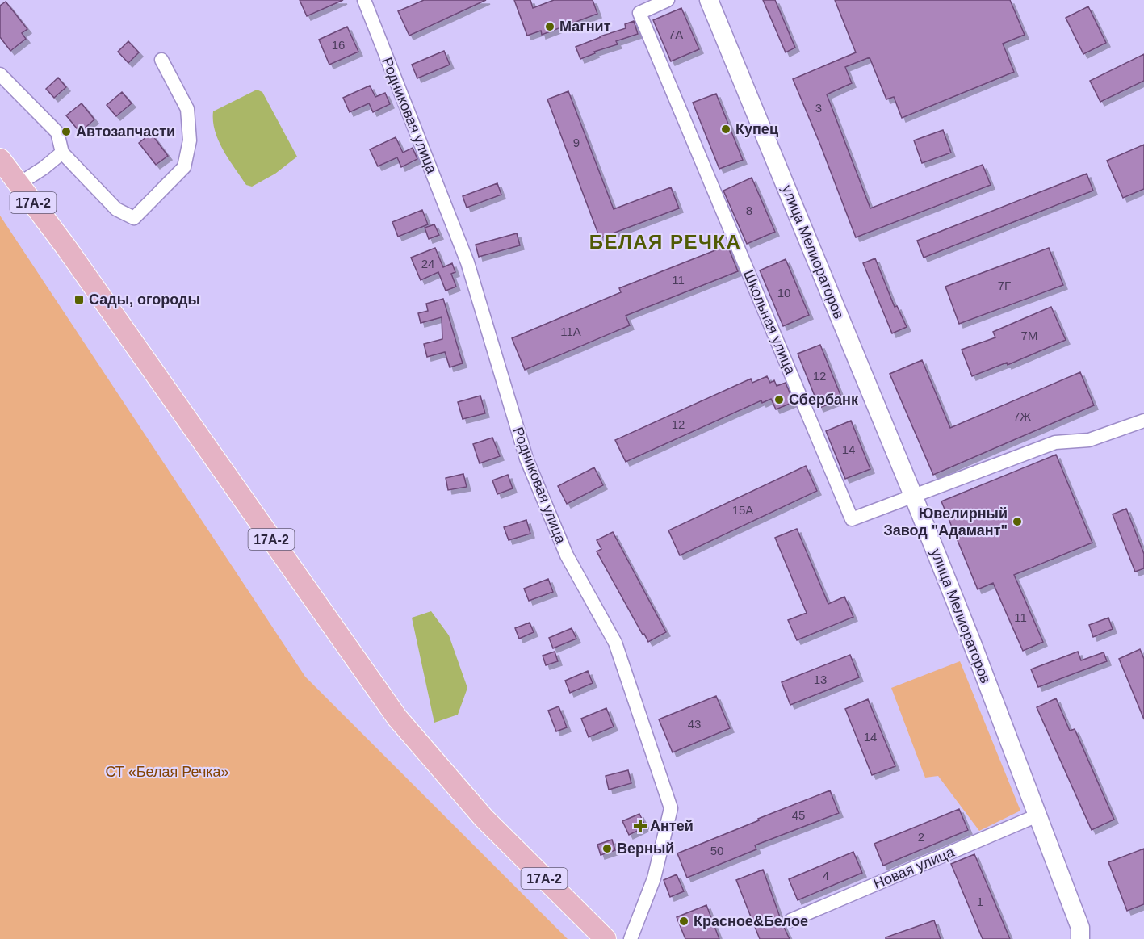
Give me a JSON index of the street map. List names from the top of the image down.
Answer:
{
  "streets": {
    "main road": ["17А-2"],
    "street": [
      "Родниковая улица",
      "улица Мелиораторов",
      "Школьная улица",
      "Новая улица"
    ]
  },
  "crossings": [
    ["улица Мелиораторов", "Школьная улица"],
    ["улица Мелиораторов", "Новая улица"]
  ],
  "districts": ["БЕЛАЯ РЕЧКА"],
  "parks": ["СТ «Белая Речка»"],
  "places": {
    "other": [
      "Магнит",
      "Купец",
      "Автозапчасти",
      "Сбербанк",
      "Ювелирный Завод \"Адамант\"",
      "Верный",
      "Красное&Белое"
    ],
    "transit": ["Сады, огороды"],
    "health": ["Антей"]
  },
  "house_numbers": [
    "7А",
    "16",
    "3",
    "9",
    "8",
    "24",
    "11",
    "7Г",
    "10",
    "11А",
    "7М",
    "12",
    "7Ж",
    "12",
    "14",
    "15А",
    "11",
    "13",
    "43",
    "14",
    "45",
    "2",
    "50",
    "4",
    "1"
  ]
}
